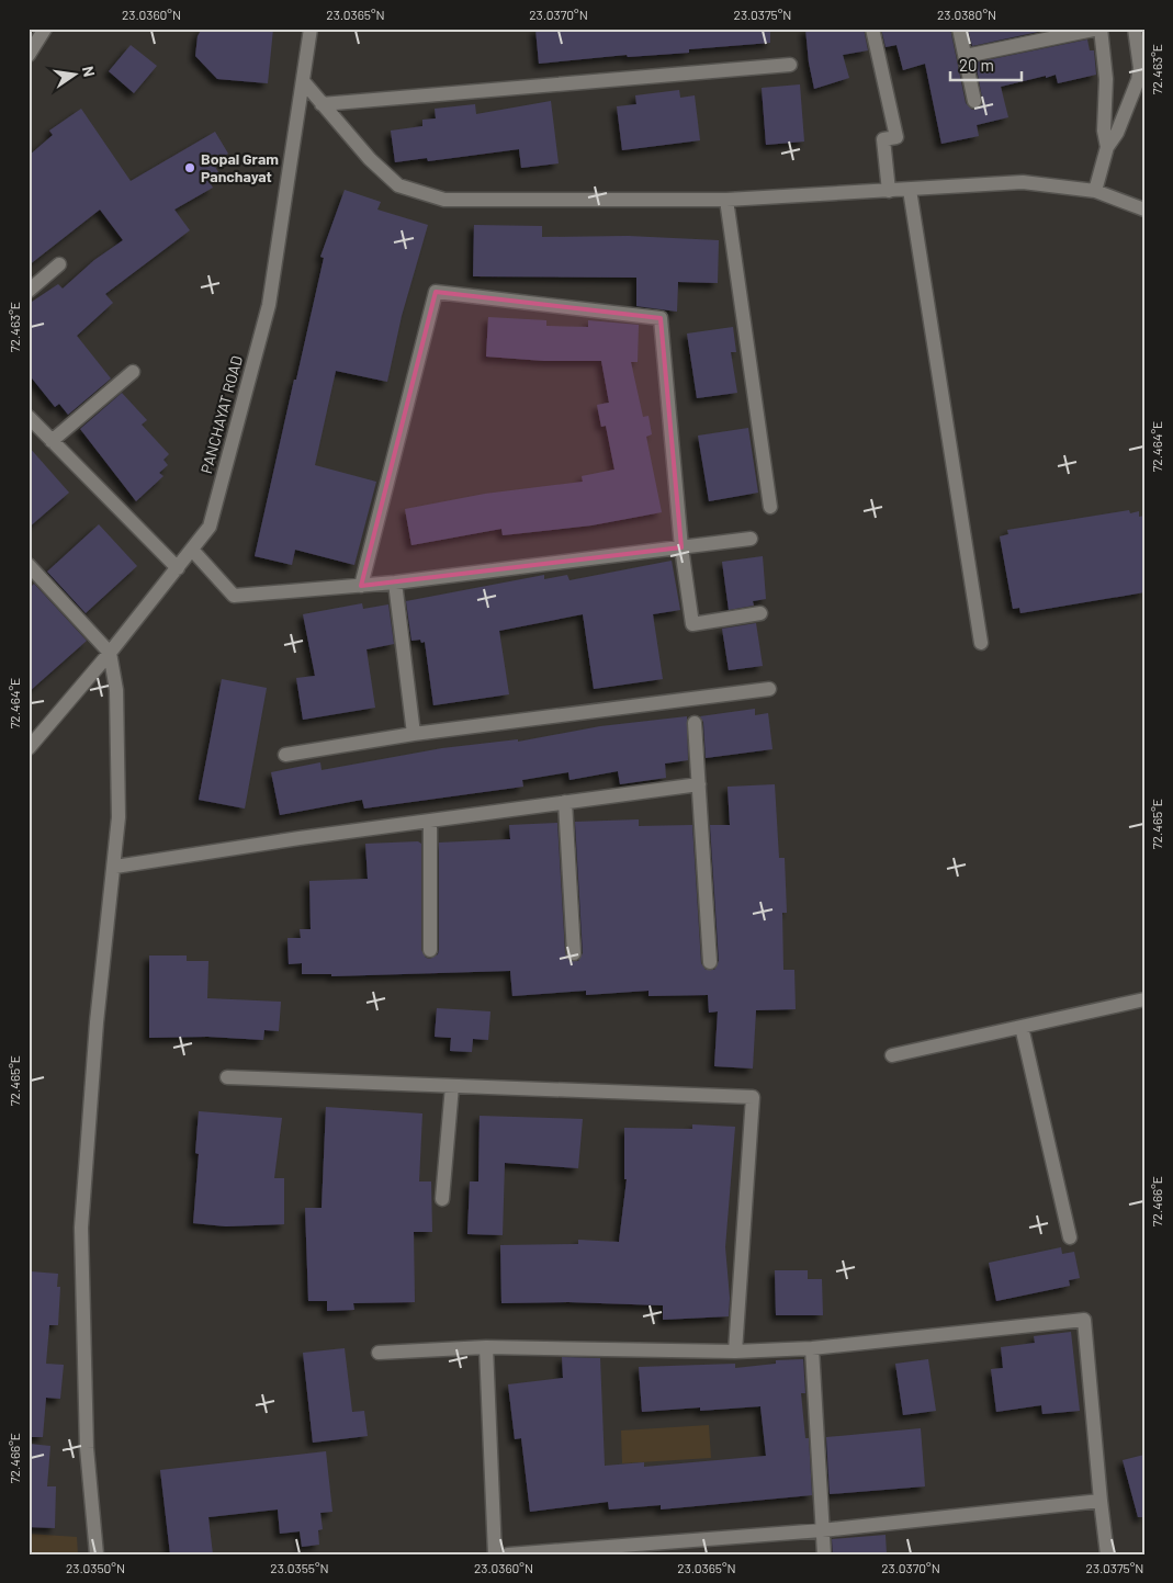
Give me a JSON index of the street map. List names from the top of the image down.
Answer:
{
  "streets": {
    "street": ["PANCHAYAT ROAD"]
  },
  "places": ["Bopal Gram Panchayat"],
  "scale_bar": "20 m",
  "north": "right",
  "coordinates": [
    "23.0360°N",
    "23.0365°N",
    "23.0370°N",
    "23.0375°N",
    "23.0380°N",
    "72.463°E",
    "72.464°E",
    "72.465°E",
    "72.466°E",
    "23.0350°N",
    "23.0355°N"
  ]
}
